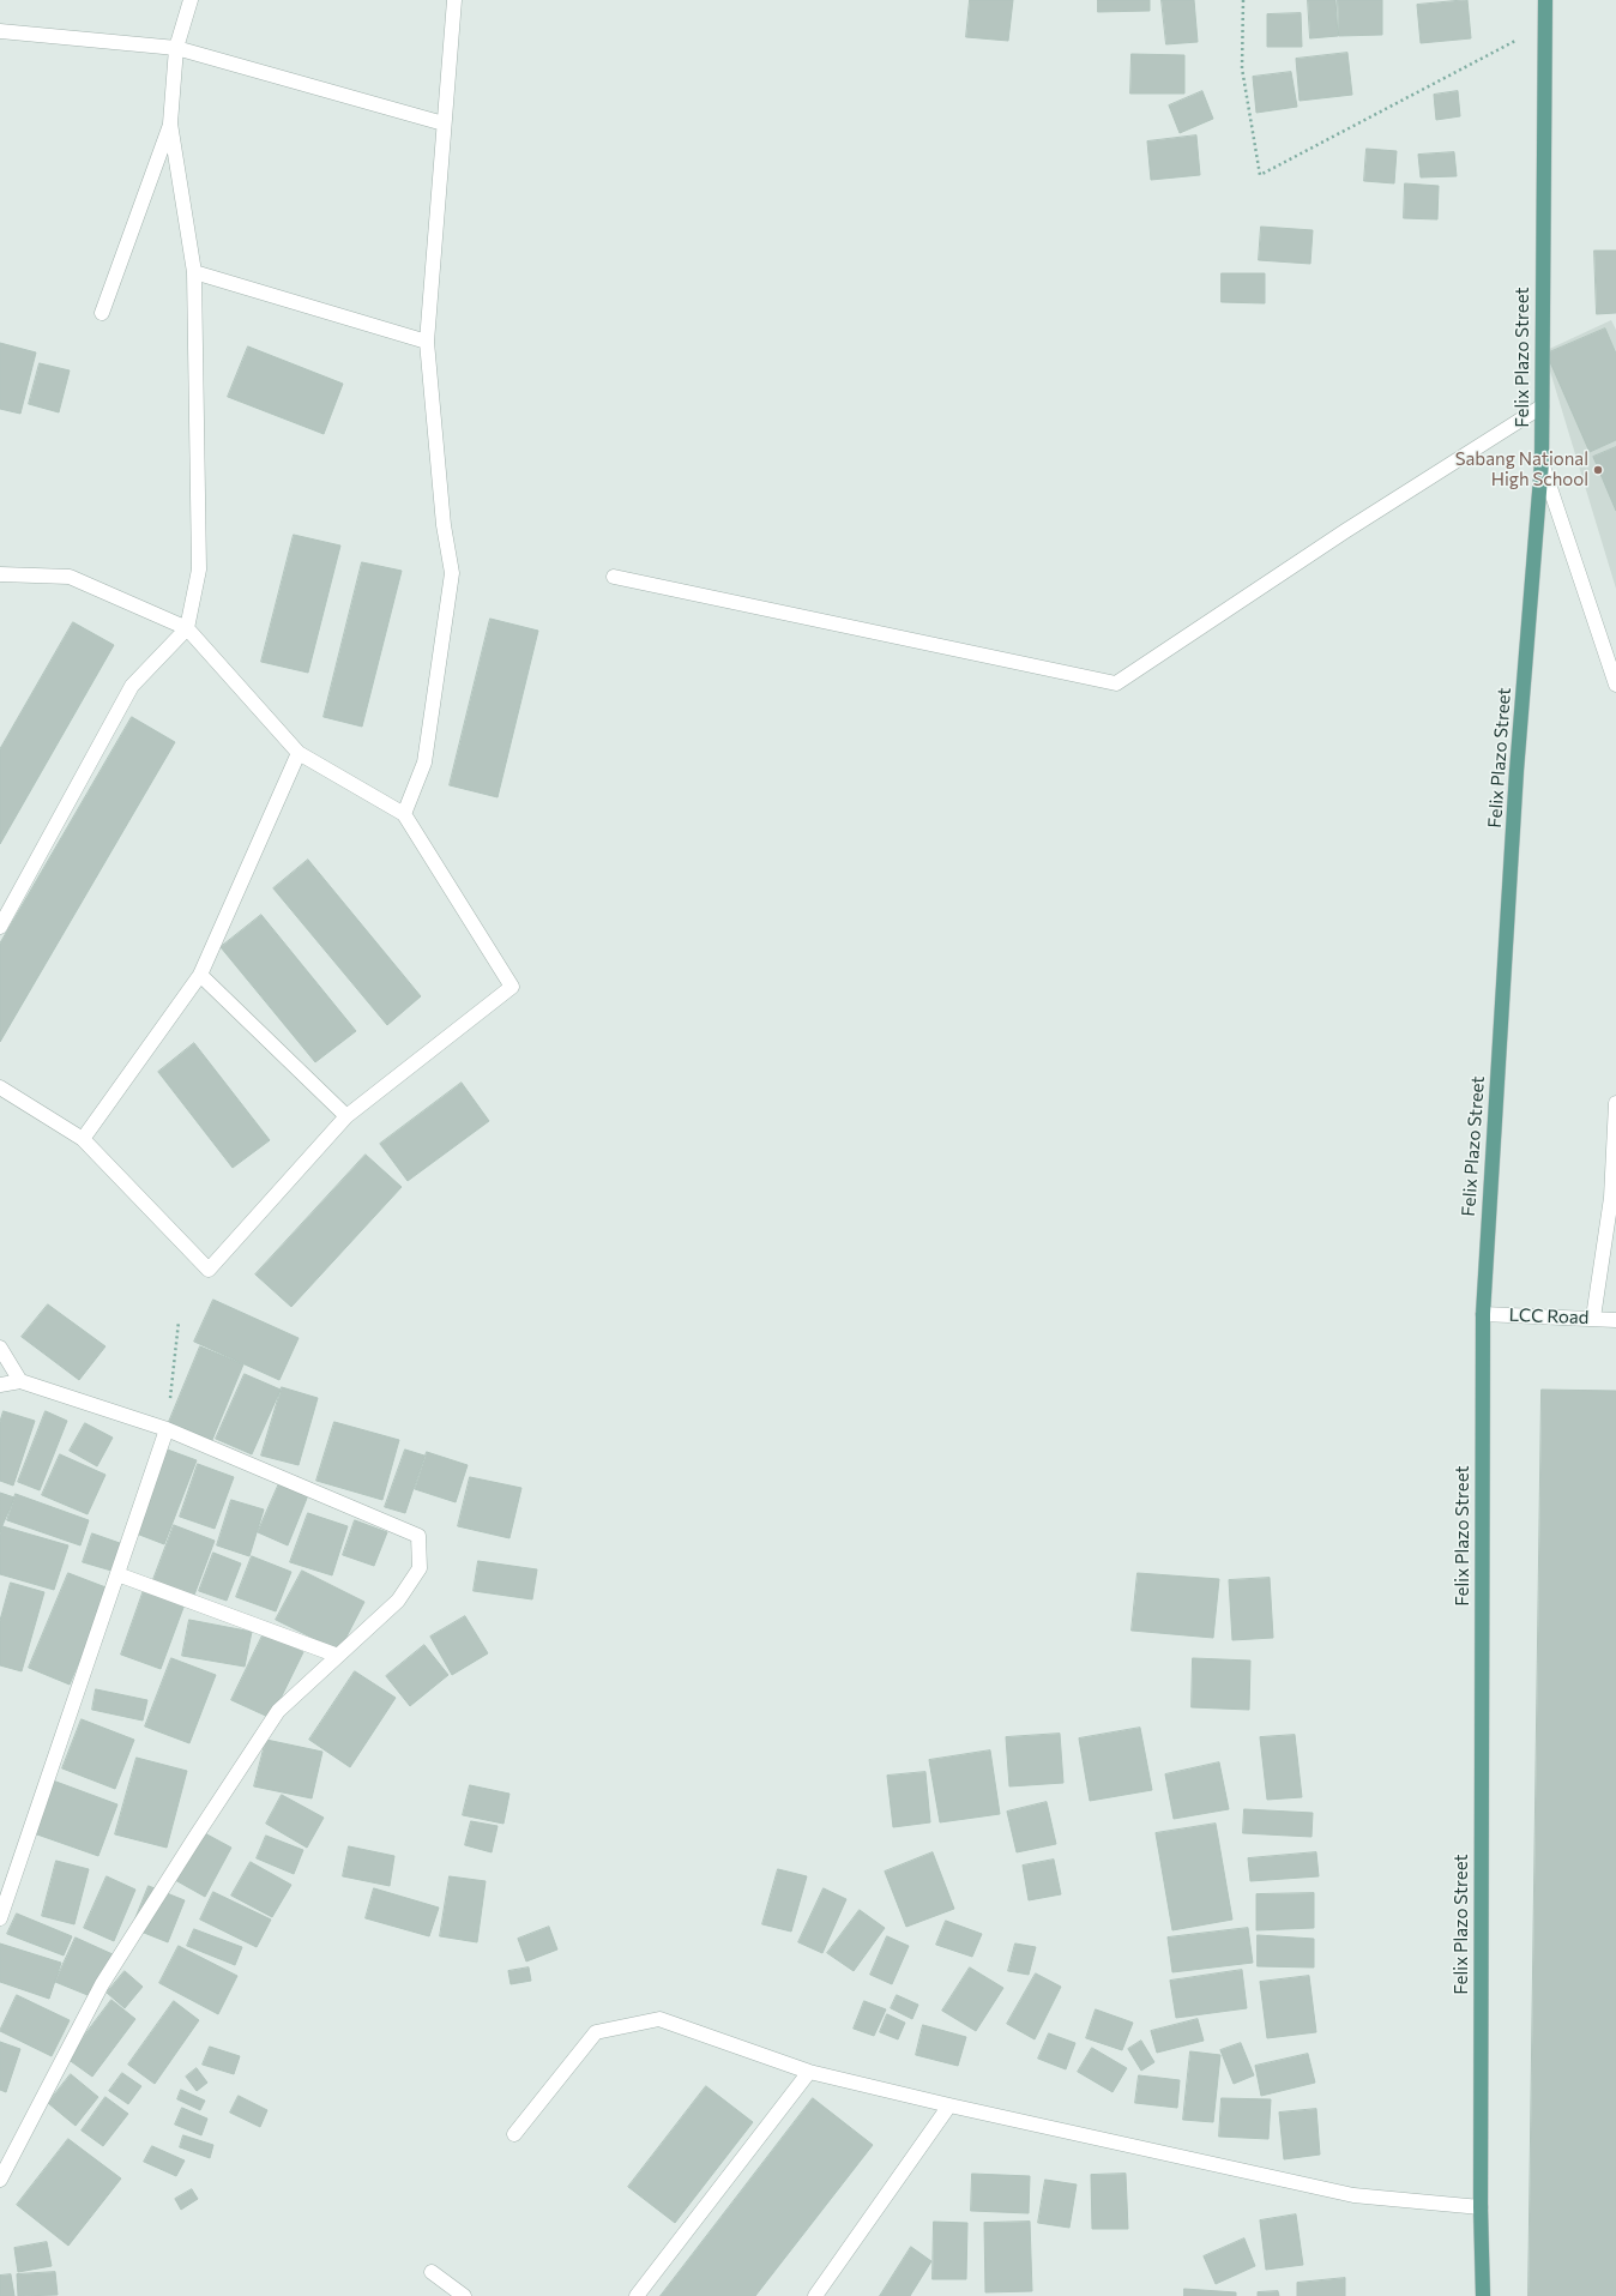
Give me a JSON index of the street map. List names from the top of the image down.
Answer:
{
  "streets": {
    "main road": ["Felix Plazo Street"],
    "street": ["LCC Road"]
  },
  "crossings": [
    ["Felix Plazo Street", "LCC Road"]
  ],
  "places": ["Sabang National High School"]
}
